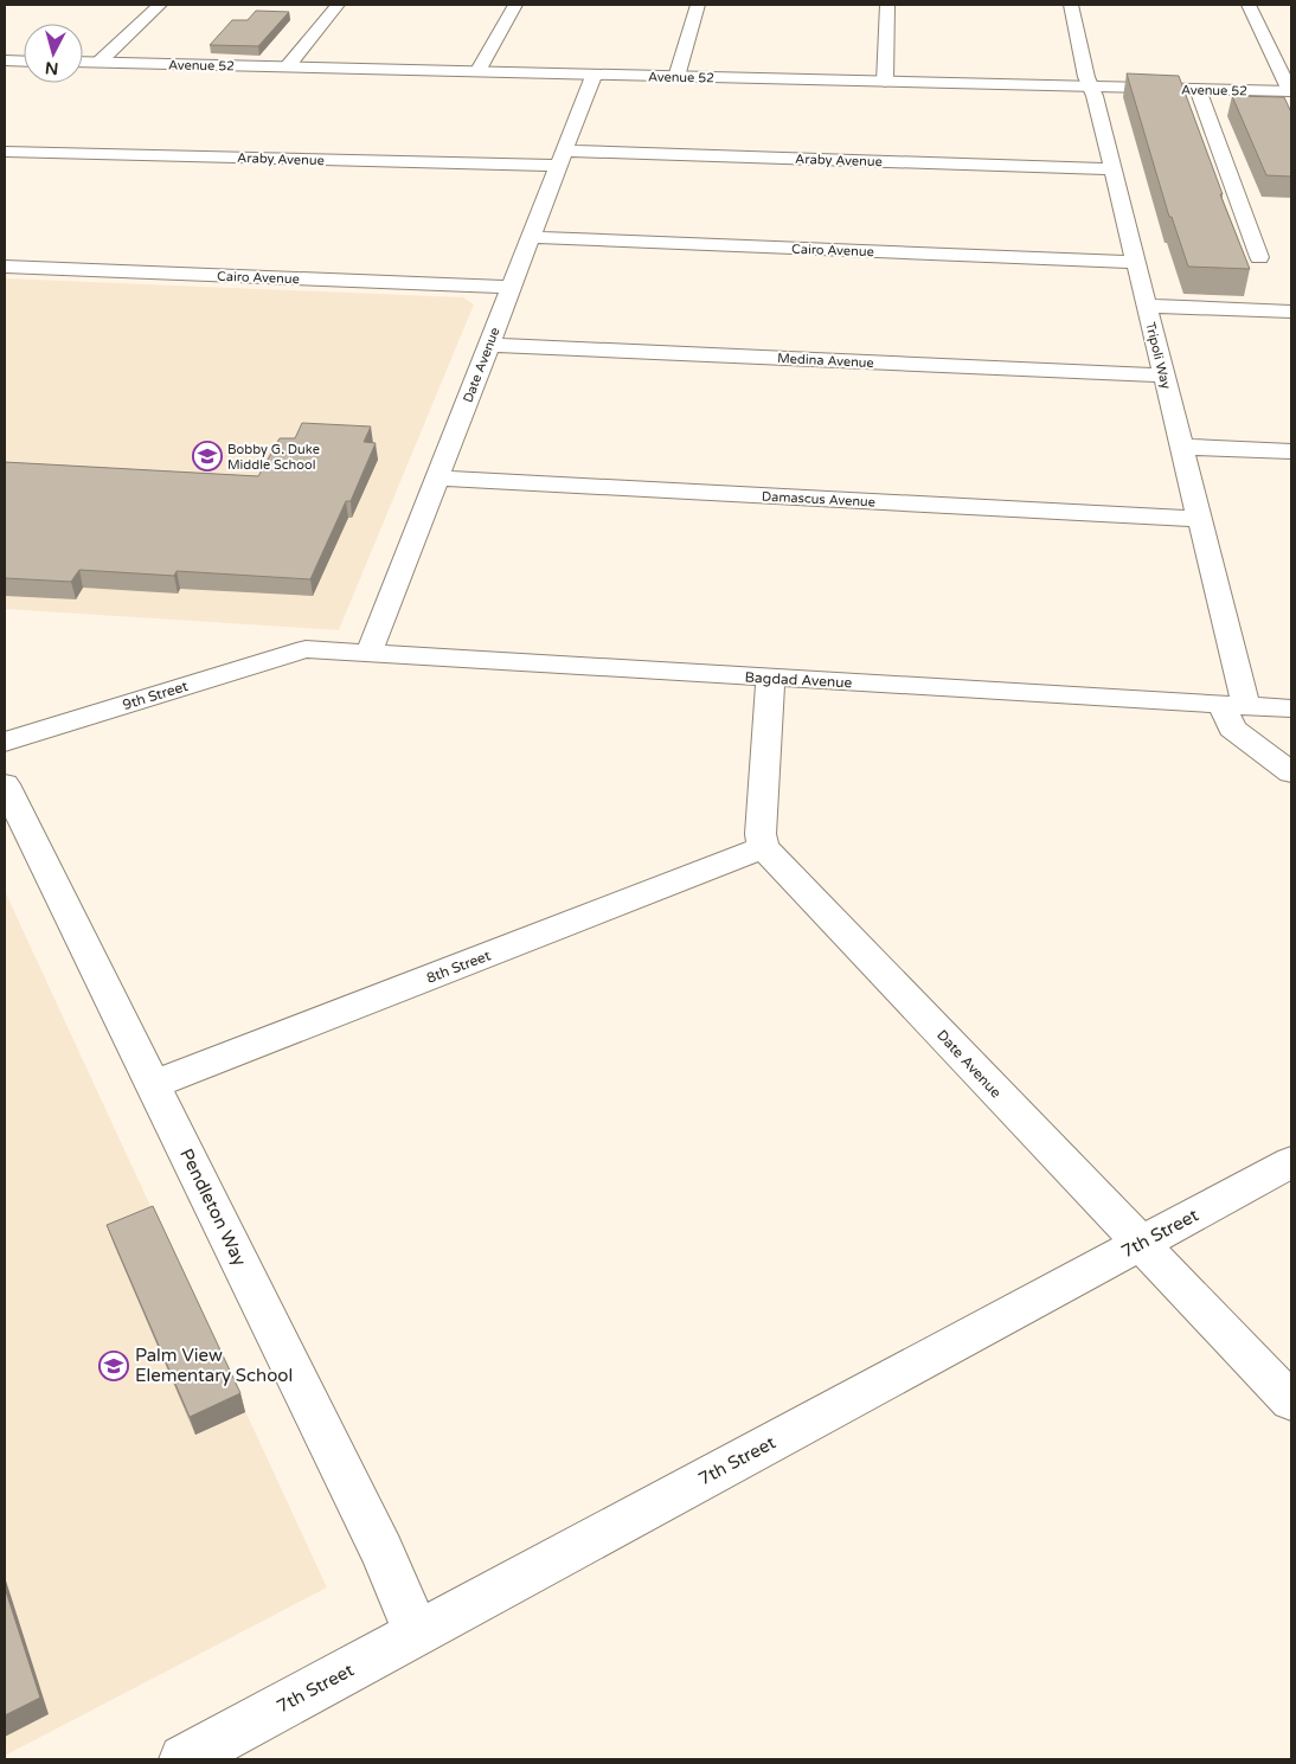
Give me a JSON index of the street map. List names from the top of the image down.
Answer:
{
  "streets": {
    "street": [
      "Avenue 52",
      "Araby Avenue",
      "Cairo Avenue",
      "Tripoli Way",
      "Medina Avenue",
      "Date Avenue",
      "Damascus Avenue",
      "Bagdad Avenue",
      "9th Street",
      "8th Street",
      "Pendleton Way",
      "7th Street"
    ]
  },
  "crossings": [
    ["Avenue 52", "Tripoli Way"],
    ["Avenue 52", "Date Avenue"],
    ["Araby Avenue", "Tripoli Way"],
    ["Araby Avenue", "Date Avenue"],
    ["Cairo Avenue", "Tripoli Way"],
    ["Cairo Avenue", "Date Avenue"],
    ["Tripoli Way", "Medina Avenue"],
    ["Tripoli Way", "Damascus Avenue"],
    ["Tripoli Way", "Bagdad Avenue"],
    ["Medina Avenue", "Date Avenue"],
    ["Date Avenue", "Damascus Avenue"],
    ["Date Avenue", "Bagdad Avenue"],
    ["Date Avenue", "8th Street"],
    ["Date Avenue", "7th Street"],
    ["Bagdad Avenue", "9th Street"],
    ["8th Street", "Pendleton Way"],
    ["Pendleton Way", "7th Street"]
  ],
  "places": {
    "school or university": ["Bobby G. Duke Middle School", "Palm View Elementary School"]
  },
  "north": "bottom"
}
